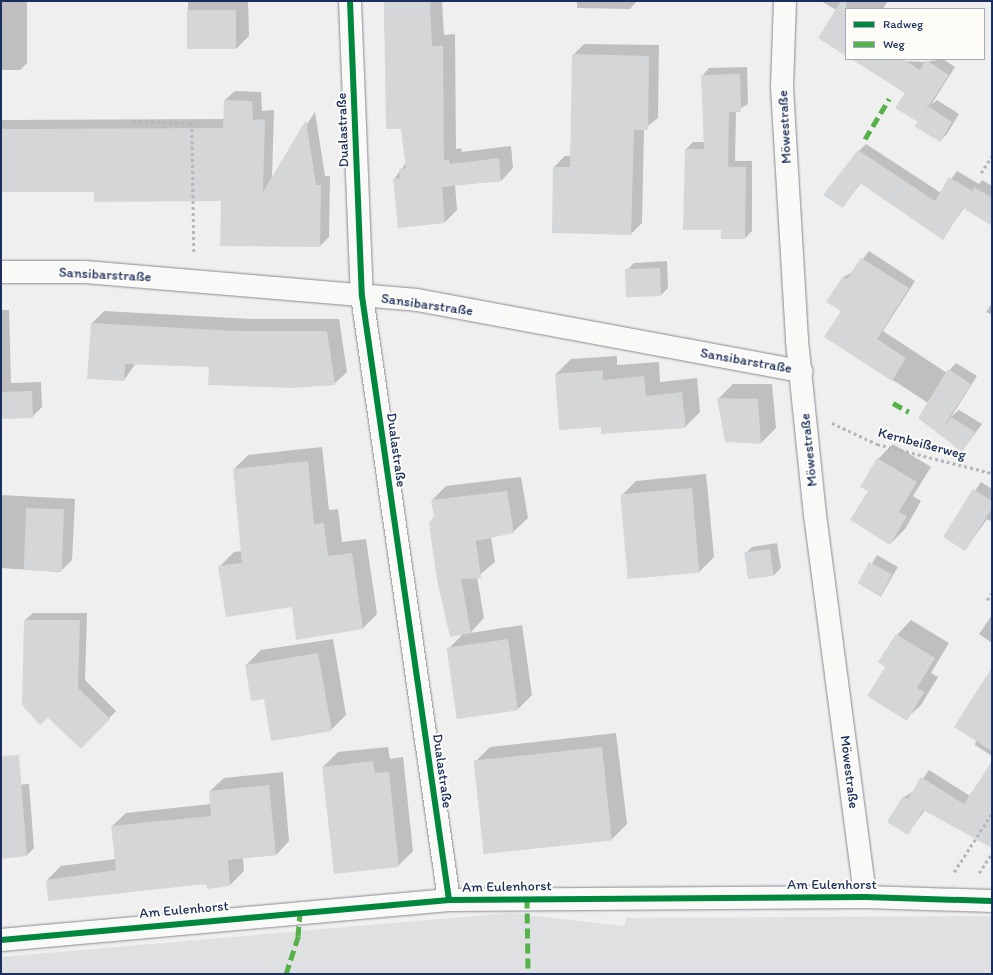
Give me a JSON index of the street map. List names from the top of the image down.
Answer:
{
  "streets": {
    "street": [
      "Möwestraße",
      "Dualastraße",
      "Sansibarstraße",
      "Am Eulenhorst"
    ],
    "path": ["Kernbeißerweg"]
  },
  "crossings": [
    ["Möwestraße", "Sansibarstraße"],
    ["Möwestraße", "Kernbeißerweg"],
    ["Möwestraße", "Am Eulenhorst"],
    ["Dualastraße", "Sansibarstraße"],
    ["Dualastraße", "Am Eulenhorst"]
  ],
  "legend": ["Radweg", "Weg"]
}
